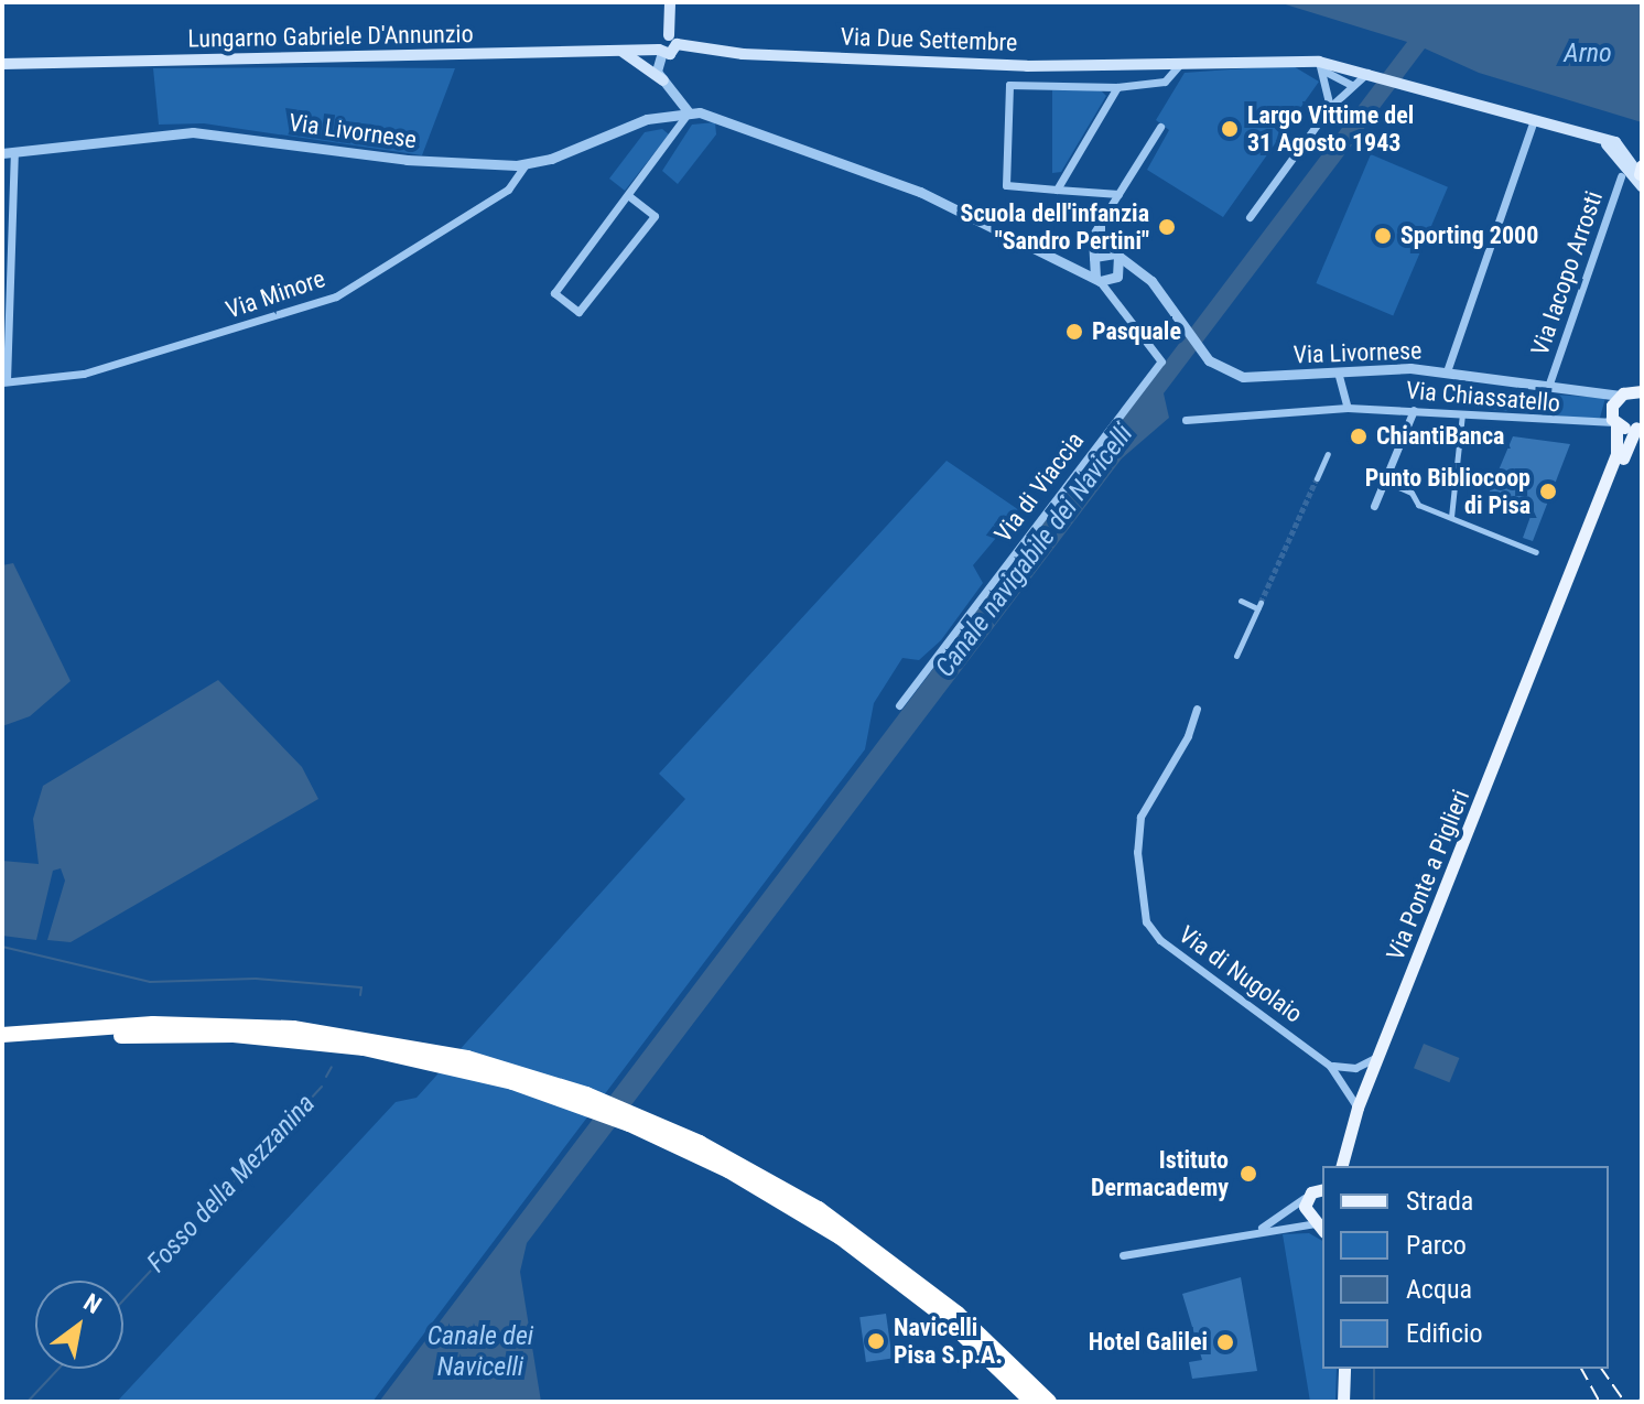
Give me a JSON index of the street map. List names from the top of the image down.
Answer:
{
  "streets": {
    "main road": ["Lungarno Gabriele D'Annunzio", "Via Due Settembre", "Via Ponte a Piglieri"],
    "street": [
      "Via Livornese",
      "Via Iacopo Arrosti",
      "Via Minore",
      "Via Chiassatello",
      "Via di Viaccia",
      "Via di Nugolaio"
    ]
  },
  "crossings": [
    ["Via Livornese", "Via Iacopo Arrosti"],
    ["Via Livornese", "Via Minore"],
    ["Via Livornese", "Via di Viaccia"],
    ["Via Livornese", "Via Ponte a Piglieri"],
    ["Via Chiassatello", "Via Ponte a Piglieri"],
    ["Via Ponte a Piglieri", "Via di Nugolaio"]
  ],
  "water": [
    "Arno",
    "Canale navigabile dei Navicelli",
    "Fosso della Mezzanina",
    "Canale dei Navicelli"
  ],
  "places": [
    "Largo Vittime del 31 Agosto 1943",
    "Scuola dell'infanzia \"Sandro Pertini\"",
    "Sporting 2000",
    "Pasquale",
    "ChiantiBanca",
    "Punto Bibliocoop di Pisa",
    "Istituto Dermacademy",
    "Navicelli Pisa S.p.A.",
    "Hotel Galilei"
  ],
  "legend": [
    "Strada",
    "Parco",
    "Acqua",
    "Edificio"
  ],
  "north": "top right"
}
